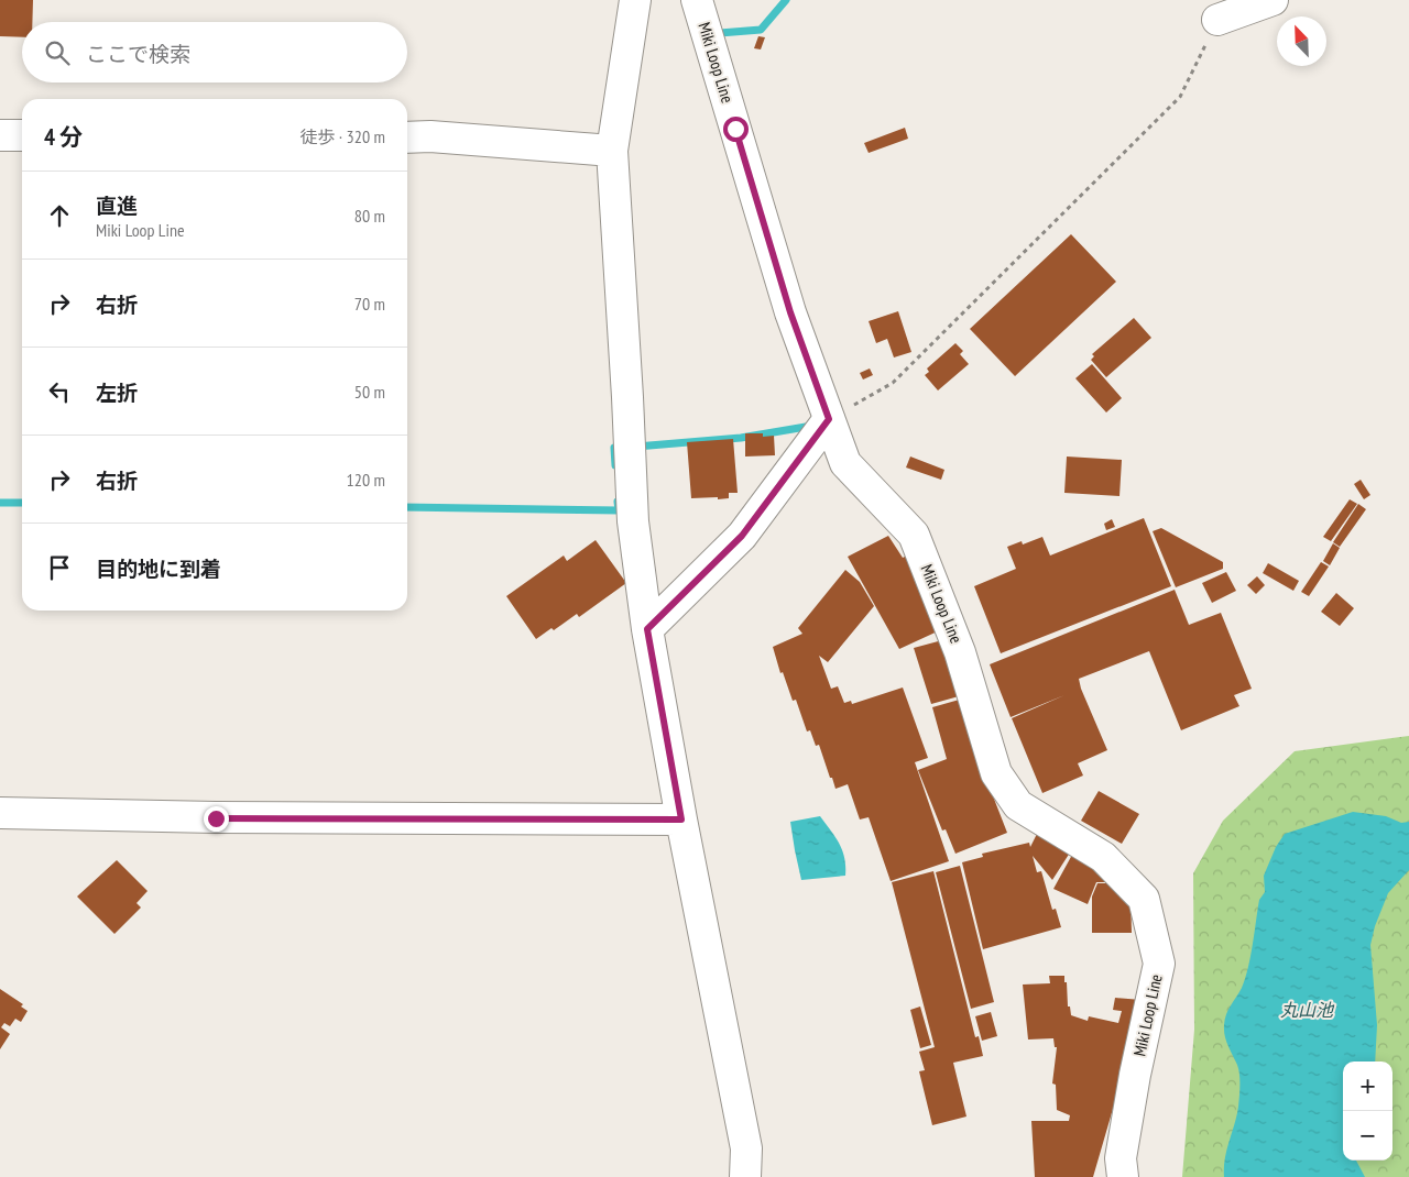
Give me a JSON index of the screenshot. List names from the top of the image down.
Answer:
{
  "streets": {
    "street": ["Miki Loop Line"]
  },
  "water": ["丸山池"],
  "north": "top left",
  "page": {
    "search": "ここで検索",
    "heading": ["4 分", "徒歩 · 320 m"],
    "list": [
      ["直進", "Miki Loop Line", "80 m"],
      ["右折", "70 m"],
      ["左折", "50 m"],
      ["右折", "120 m"],
      "目的地に到着"
    ],
    "map_buttons": ["+", "−"]
  }
}
